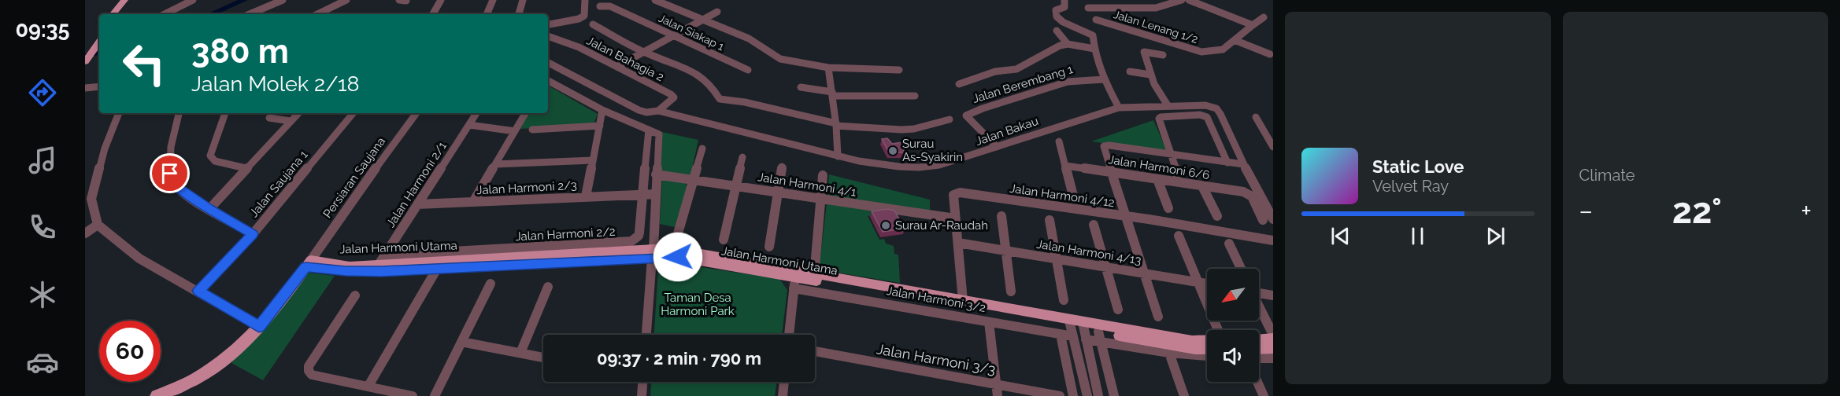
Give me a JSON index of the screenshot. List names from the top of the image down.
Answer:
{
  "streets": {
    "main road": ["Jalan Harmoni Utama"],
    "street": [
      "Jalan Lenang 1/2",
      "Jalan Siakap 1",
      "Jalan Bahagia 2",
      "Jalan Berembang 1",
      "Jalan Bakau",
      "Jalan Harmoni 6/6",
      "Persiaran Saujana",
      "Jalan Saujana 1",
      "Jalan Harmoni 2/1",
      "Jalan Harmoni 4/1",
      "Jalan Harmoni 2/3",
      "Jalan Harmoni 4/12",
      "Jalan Harmoni 2/2",
      "Jalan Harmoni 4/13",
      "Jalan Harmoni 3/2",
      "Jalan Harmoni 3/3"
    ]
  },
  "crossings": [
    ["Jalan Bahagia 2", "Jalan Bakau"],
    ["Jalan Berembang 1", "Jalan Bakau"],
    ["Persiaran Saujana", "Jalan Harmoni Utama"],
    ["Jalan Harmoni 2/1", "Jalan Harmoni 2/3"],
    ["Jalan Harmoni 2/1", "Jalan Harmoni 2/2"],
    ["Jalan Harmoni 2/1", "Jalan Harmoni Utama"],
    ["Jalan Harmoni 4/1", "Jalan Harmoni 4/12"],
    ["Jalan Harmoni 2/3", "Jalan Harmoni 2/2"],
    ["Jalan Harmoni 4/12", "Jalan Harmoni Utama"],
    ["Jalan Harmoni 4/12", "Jalan Harmoni 4/13"],
    ["Jalan Harmoni 2/2", "Jalan Harmoni Utama"],
    ["Jalan Harmoni Utama", "Jalan Harmoni 3/2"]
  ],
  "parks": ["Taman Desa Harmoni Park"],
  "places": ["Surau As-Syakirin", "Surau Ar-Raudah"],
  "north": "bottom left",
  "page": {
    "tabs": "09:35",
    "tile": "Climate",
    "turn": ["380 m", "Jalan Molek 2/18"],
    "song": ["Static Love", "Velvet Ray"],
    "heat": ["−", "22°", "+"],
    "limit": "60",
    "trip": "09:37 · 2 min · 790 m"
  }
}
